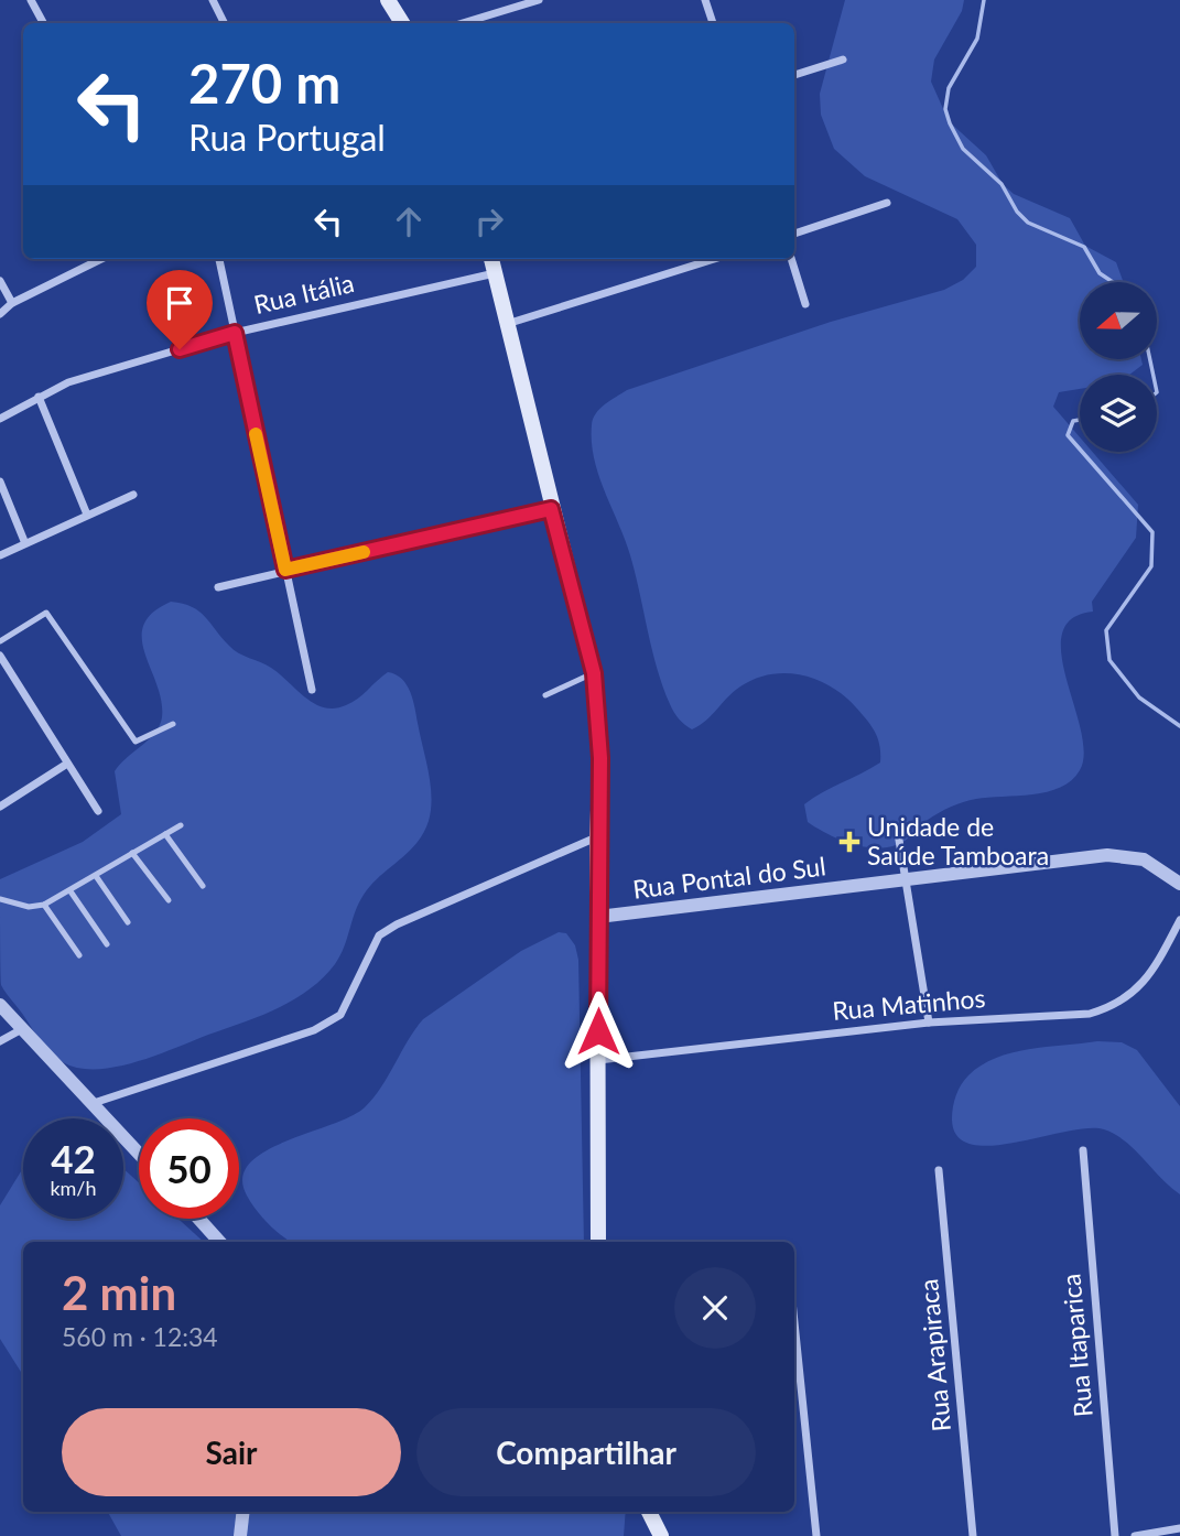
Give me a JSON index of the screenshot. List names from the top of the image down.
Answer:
{
  "streets": {
    "street": [
      "Rua Itália",
      "Rua Pontal do Sul",
      "Rua Matinhos",
      "Rua Itaparica",
      "Rua Arapiraca"
    ]
  },
  "places": {
    "health": ["Unidade de Saúde Tamboara"]
  },
  "north": "left",
  "page": {
    "turn": ["270 m", "Rua Portugal"],
    "speed": "42 km/h",
    "limit": "50",
    "heading": ["2 min", "560 m · 12:34"],
    "buttons": ["Sair", "Compartilhar"]
  }
}
